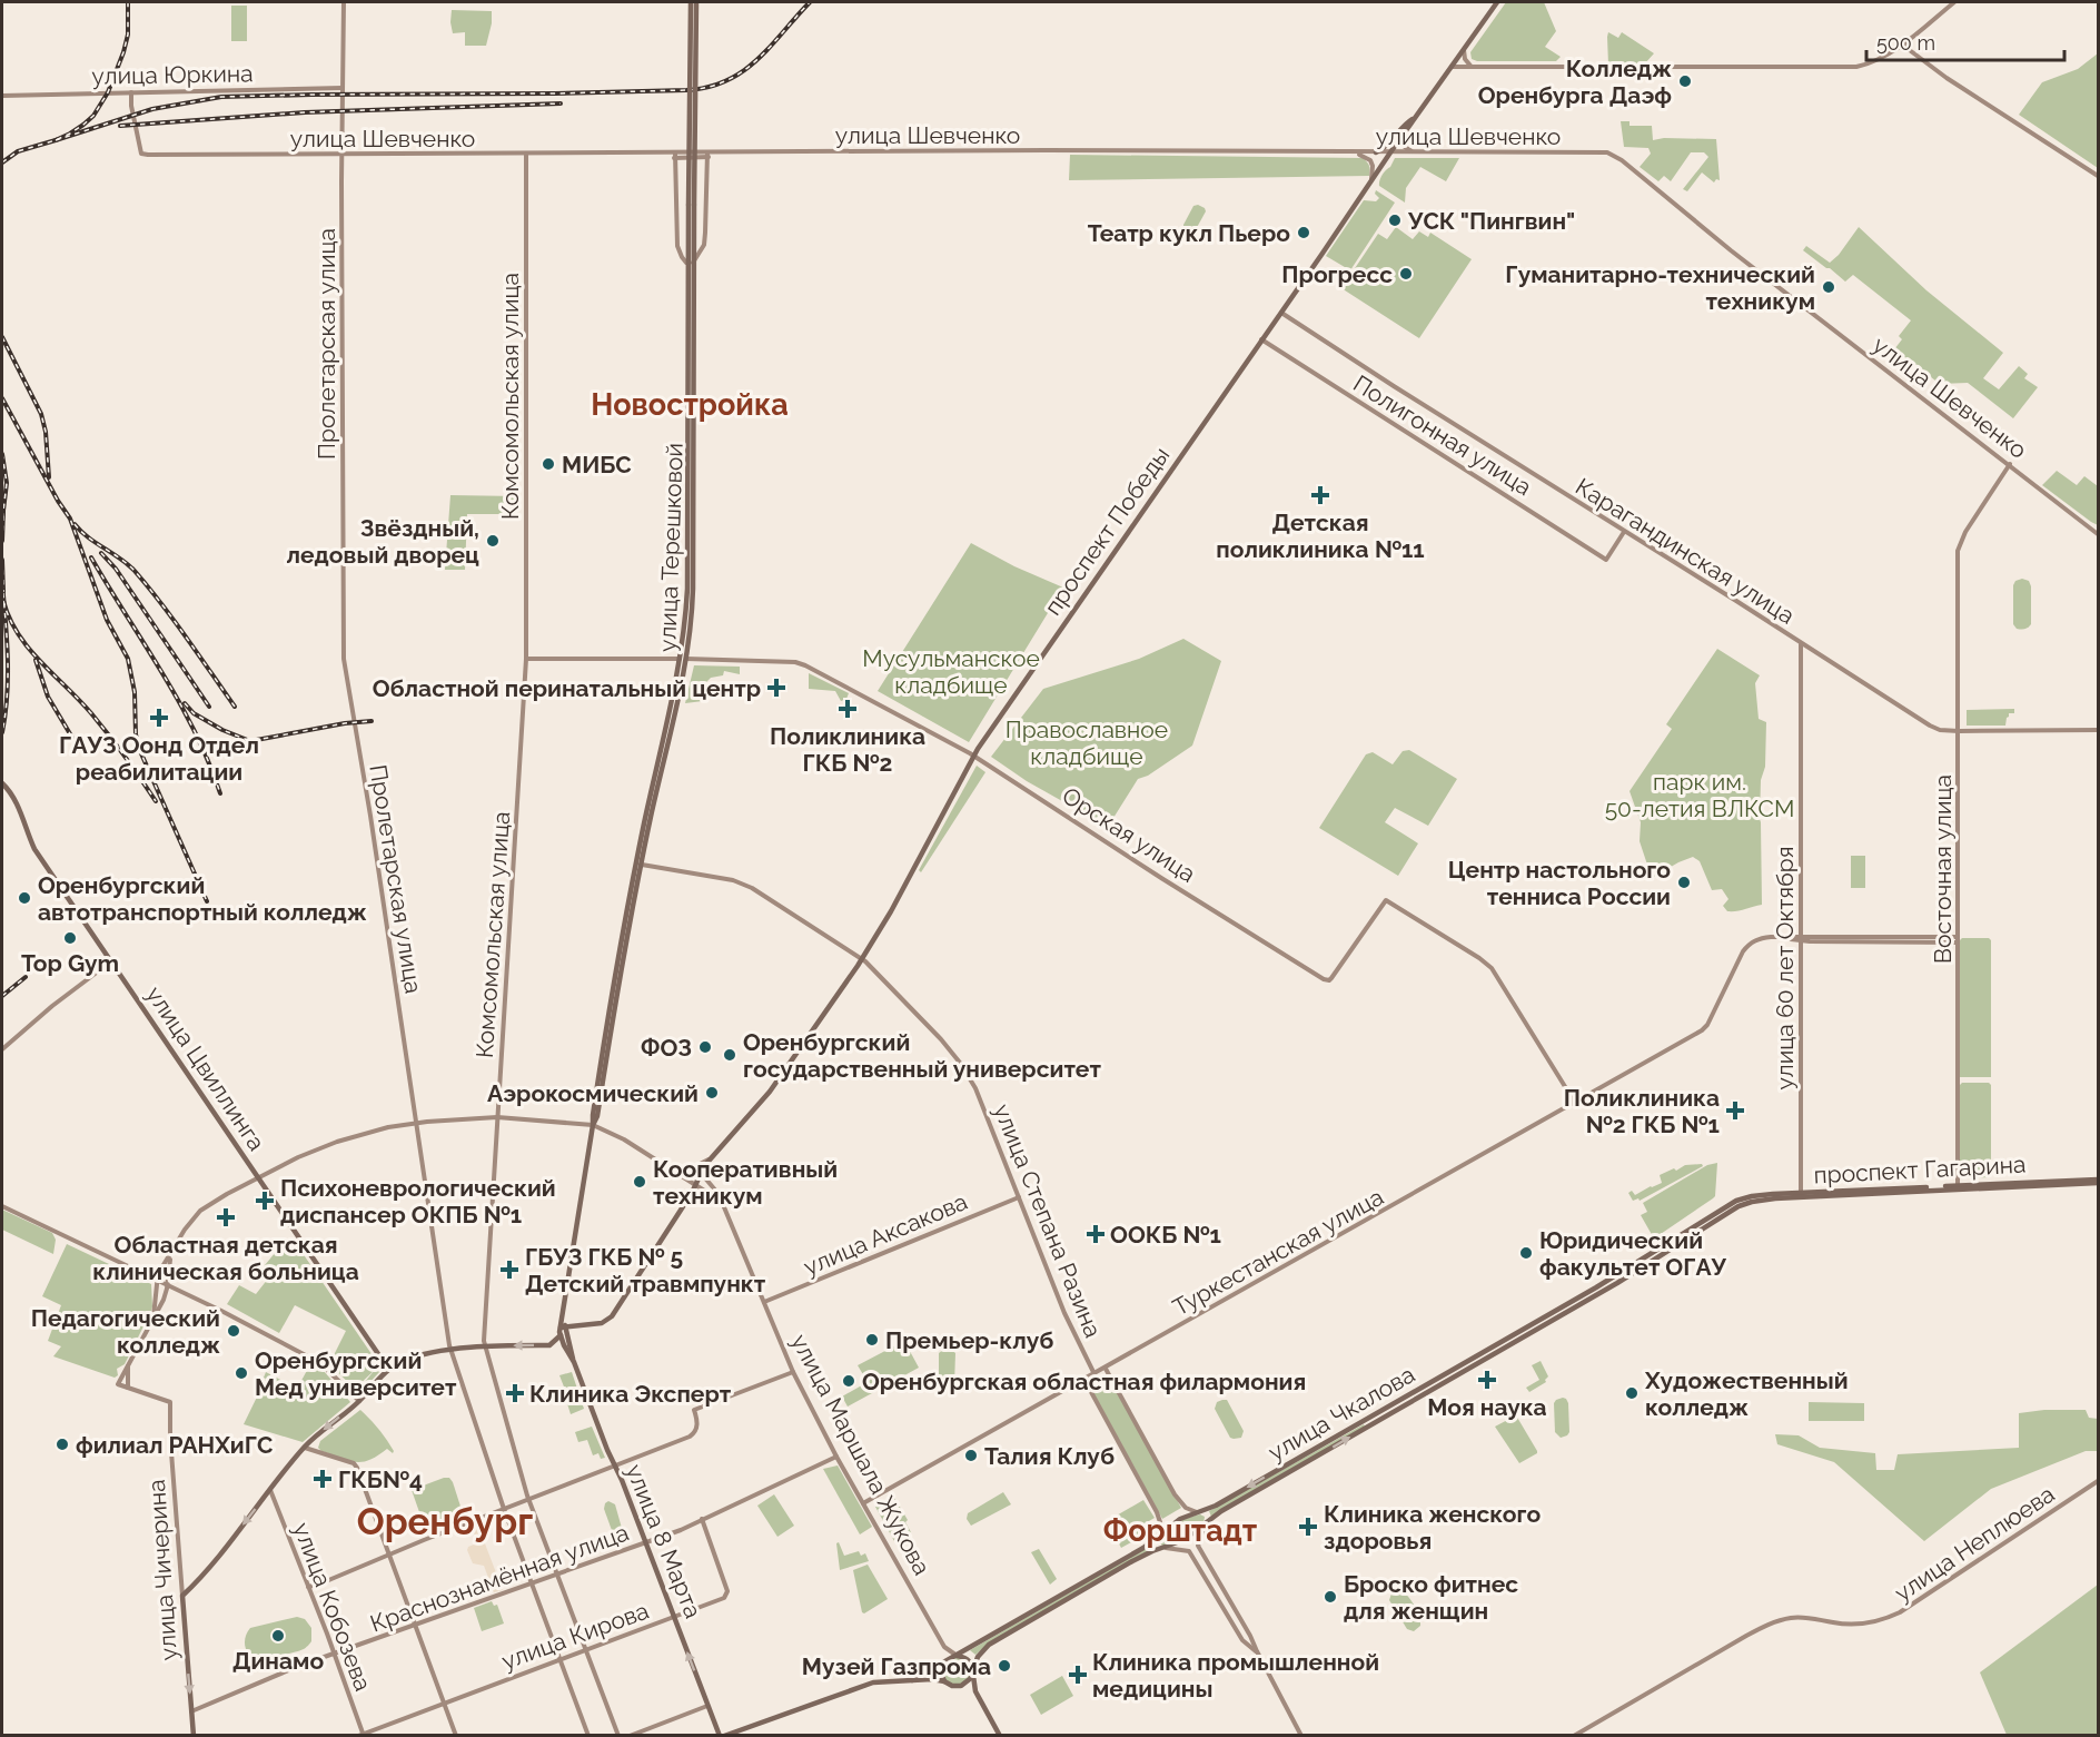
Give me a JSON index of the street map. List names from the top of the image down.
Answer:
{
  "streets": {
    "main road": [
      "улица Юркина",
      "улица Шевченко",
      "Пролетарская улица",
      "Комсомольская улица",
      "Полигонная улица",
      "проспект Победы",
      "улица Терешковой",
      "Карагандинская улица",
      "Орская улица",
      "Восточная улица",
      "улица 60 лет Октября",
      "улица Цвиллинга",
      "проспект Гагарина",
      "улица Степана Разина",
      "улица Аксакова",
      "Туркестанская улица",
      "улица Чкалова",
      "улица Маршала Жукова",
      "улица 8 Марта",
      "улица Неплюева",
      "улица Чичерина",
      "Краснознамённая улица",
      "улица Кобозева",
      "улица Кирова"
    ]
  },
  "crossings": [
    ["улица Юркина", "улица Шевченко"],
    ["улица Юркина", "Пролетарская улица"],
    ["улица Шевченко", "Пролетарская улица"],
    ["улица Шевченко", "Комсомольская улица"],
    ["улица Шевченко", "проспект Победы"],
    ["улица Шевченко", "Восточная улица"],
    ["Пролетарская улица", "Краснознамённая улица"],
    ["Пролетарская улица", "улица Кирова"],
    ["Комсомольская улица", "Орская улица"],
    ["Комсомольская улица", "Краснознамённая улица"],
    ["Комсомольская улица", "улица Кирова"],
    ["Полигонная улица", "проспект Победы"],
    ["Полигонная улица", "Карагандинская улица"],
    ["проспект Победы", "улица Терешковой"],
    ["проспект Победы", "Карагандинская улица"],
    ["проспект Победы", "Орская улица"],
    ["проспект Победы", "улица Степана Разина"],
    ["проспект Победы", "улица Маршала Жукова"],
    ["проспект Победы", "улица 8 Марта"],
    ["улица Терешковой", "Орская улица"],
    ["улица Терешковой", "улица Степана Разина"],
    ["улица Терешковой", "улица 8 Марта"],
    ["Карагандинская улица", "Восточная улица"],
    ["Карагандинская улица", "улица 60 лет Октября"],
    ["Орская улица", "Туркестанская улица"],
    ["Восточная улица", "проспект Гагарина"],
    ["улица 60 лет Октября", "проспект Гагарина"],
    ["улица 60 лет Октября", "Туркестанская улица"],
    ["проспект Гагарина", "улица Чкалова"],
    ["улица Степана Разина", "улица Аксакова"],
    ["улица Степана Разина", "Туркестанская улица"],
    ["улица Степана Разина", "улица Чкалова"],
    ["улица Аксакова", "улица Маршала Жукова"],
    ["Туркестанская улица", "улица Маршала Жукова"],
    ["улица Чкалова", "улица Маршала Жукова"],
    ["улица Маршала Жукова", "Краснознамённая улица"],
    ["улица 8 Марта", "Краснознамённая улица"],
    ["улица 8 Марта", "улица Кирова"],
    ["улица Чичерина", "Краснознамённая улица"],
    ["Краснознамённая улица", "улица Кобозева"],
    ["Краснознамённая улица", "улица Кирова"],
    ["улица Кобозева", "улица Кирова"]
  ],
  "districts": ["Новостройка", "Оренбург", "Форштадт"],
  "parks": ["Мусульманское кладбище", "Православное кладбище", "парк им. 50-летия ВЛКСМ"],
  "places": {
    "other": [
      "Колледж Оренбурга Даэф",
      "УСК \"Пингвин\"",
      "Театр кукл Пьеро",
      "Прогресс",
      "Гуманитарно-технический техникум",
      "МИБС",
      "Звёздный, ледовый дворец",
      "Центр настольного тенниса России",
      "Оренбургский автотранспортный колледж",
      "Top Gym",
      "ФОЗ",
      "Оренбургский государственный университет",
      "Аэрокосмический",
      "Кооперативный техникум",
      "Юридический факультет ОГАУ",
      "Педагогический колледж",
      "Премьер-клуб",
      "Оренбургский Мед университет",
      "Оренбургская областная филармония",
      "Художественный колледж",
      "филиал РАНХиГС",
      "Талия Клуб",
      "Броско фитнес для женщин",
      "Динамо",
      "Музей Газпрома"
    ],
    "health": [
      "Детская поликлиника №11",
      "Областной перинатальный центр",
      "Поликлиника ГКБ №2",
      "ГАУЗ Оонд Отдел реабилитации",
      "Поликлиника №2 ГКБ №1",
      "Психоневрологический диспансер ОКПБ №1",
      "Областная детская клиническая больница",
      "ООКБ №1",
      "ГБУЗ ГКБ № 5 Детский травмпункт",
      "Моя наука",
      "Клиника Эксперт",
      "ГКБ№4",
      "Клиника женского здоровья",
      "Клиника промышленной медицины"
    ]
  },
  "scale_bar": "500 m"
}
